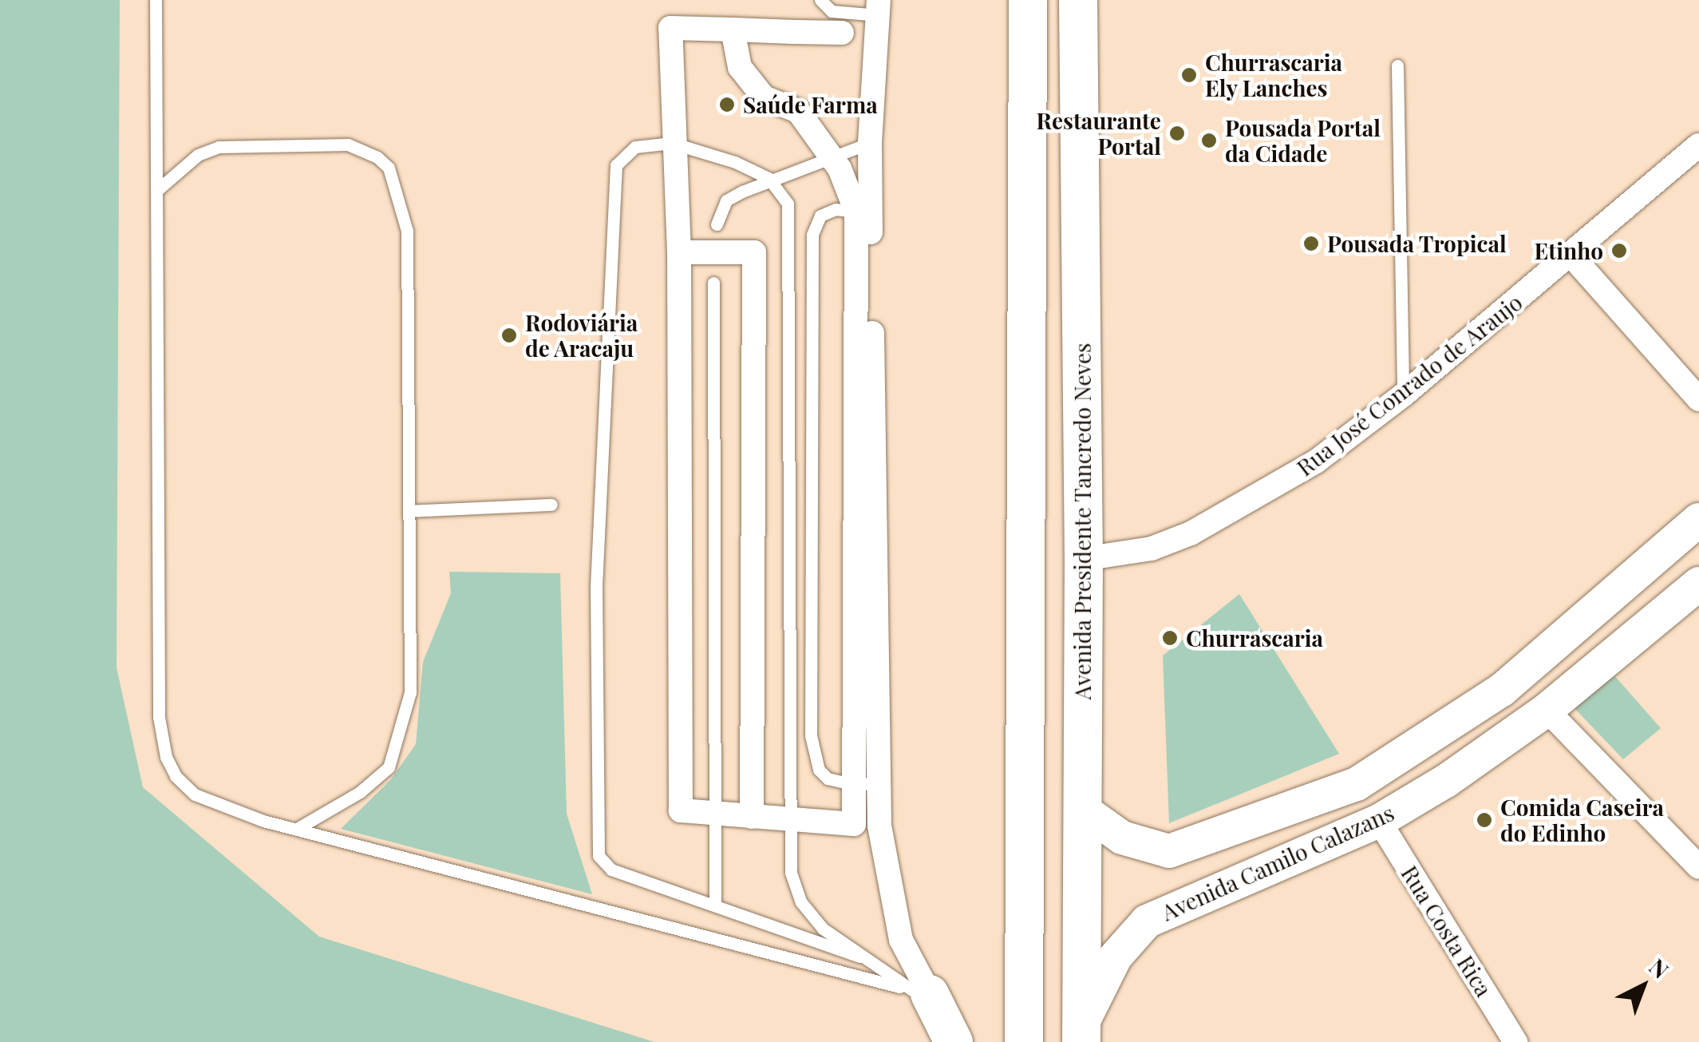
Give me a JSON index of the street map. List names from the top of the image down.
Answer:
{
  "streets": {
    "main road": ["Avenida Presidente Tancredo Neves"],
    "street": ["Rua José Conrado de Araujo", "Avenida Camilo Calazans", "Rua Costa Rica"]
  },
  "crossings": [
    ["Rua José Conrado de Araujo", "Avenida Presidente Tancredo Neves"],
    ["Avenida Presidente Tancredo Neves", "Avenida Camilo Calazans"],
    ["Avenida Camilo Calazans", "Rua Costa Rica"]
  ],
  "places": [
    "Churrascaria Ely Lanches",
    "Saúde Farma",
    "Restaurante Portal",
    "Pousada Portal da Cidade",
    "Pousada Tropical",
    "Etinho",
    "Rodoviária de Aracaju",
    "Churrascaria",
    "Comida Caseira do Edinho"
  ],
  "north": "top right"
}
